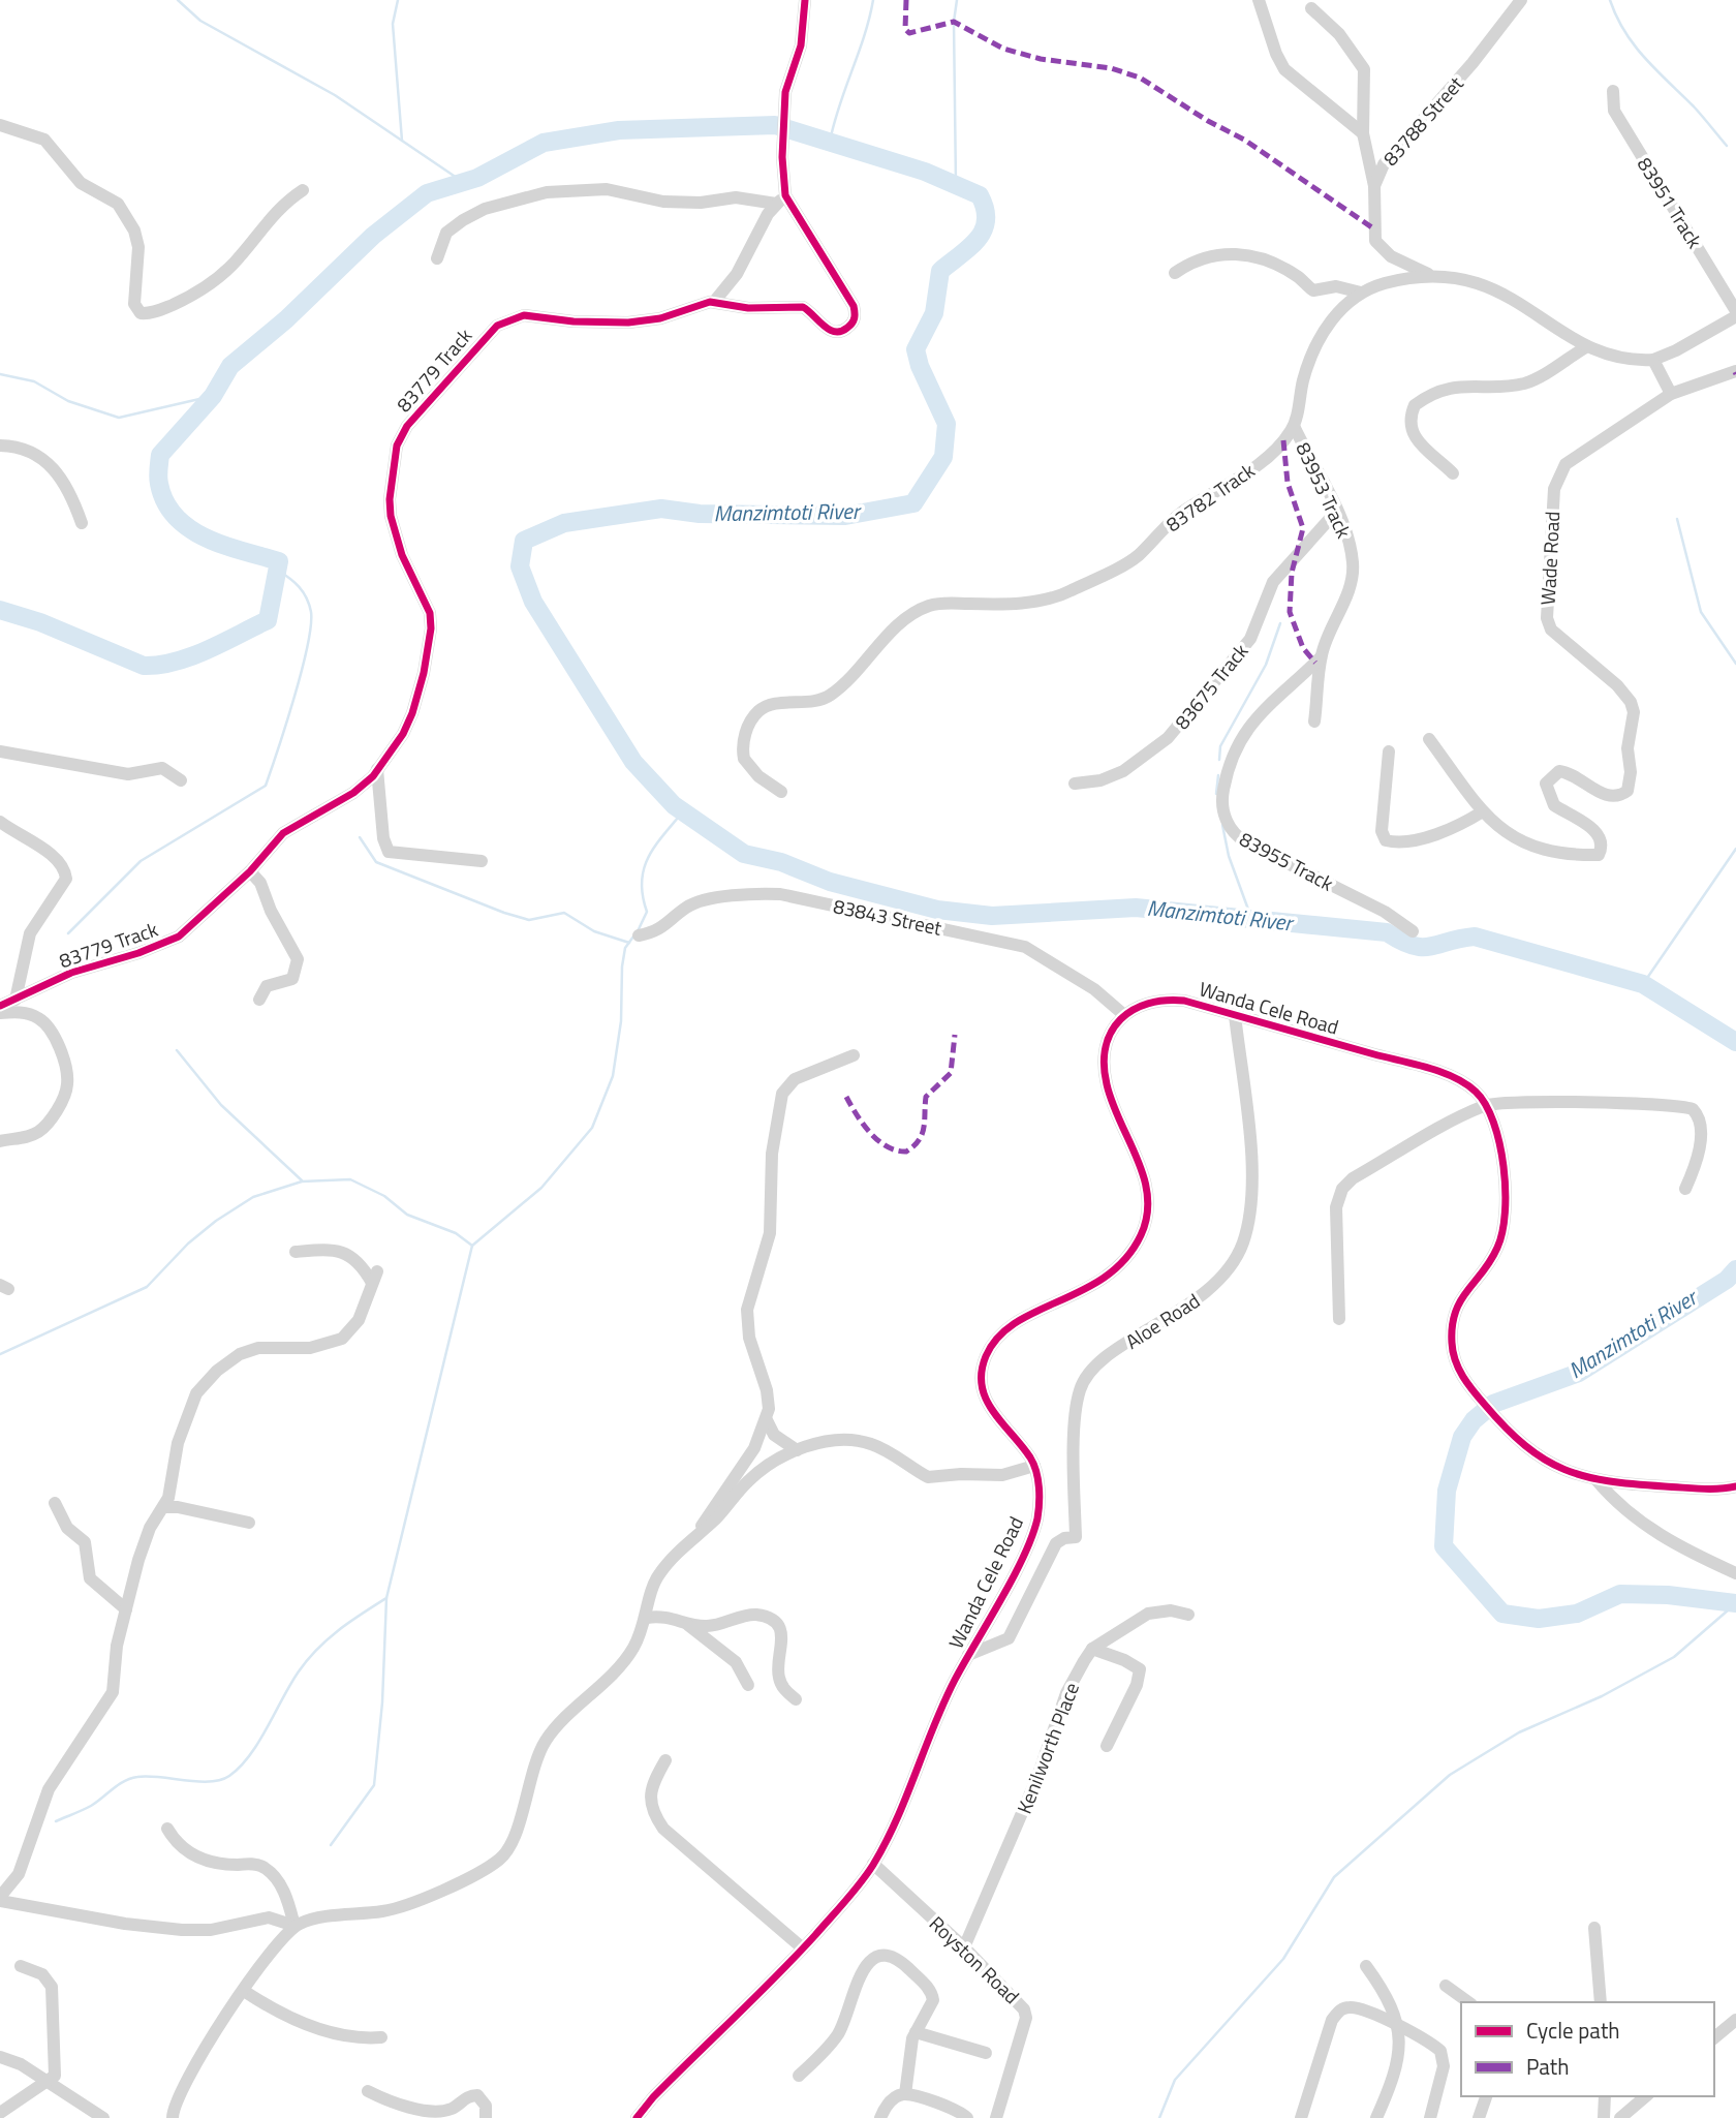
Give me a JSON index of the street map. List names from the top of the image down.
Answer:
{
  "streets": {
    "street": [
      "83788 Street",
      "83951 Track",
      "83779 Track",
      "83953 Track",
      "83782 Track",
      "Wade Road",
      "83675 Track",
      "83955 Track",
      "83843 Street",
      "Wanda Cele Road",
      "Aloe Road",
      "Kenilworth Place",
      "Royston Road"
    ]
  },
  "crossings": [
    ["83788 Street", "83782 Track"],
    ["83953 Track", "83782 Track"],
    ["83953 Track", "83675 Track"],
    ["83953 Track", "83955 Track"],
    ["83843 Street", "Wanda Cele Road"],
    ["Wanda Cele Road", "Aloe Road"],
    ["Wanda Cele Road", "Royston Road"],
    ["Kenilworth Place", "Royston Road"]
  ],
  "water": ["Manzimtoti River"],
  "legend": ["Cycle path", "Path"]
}
